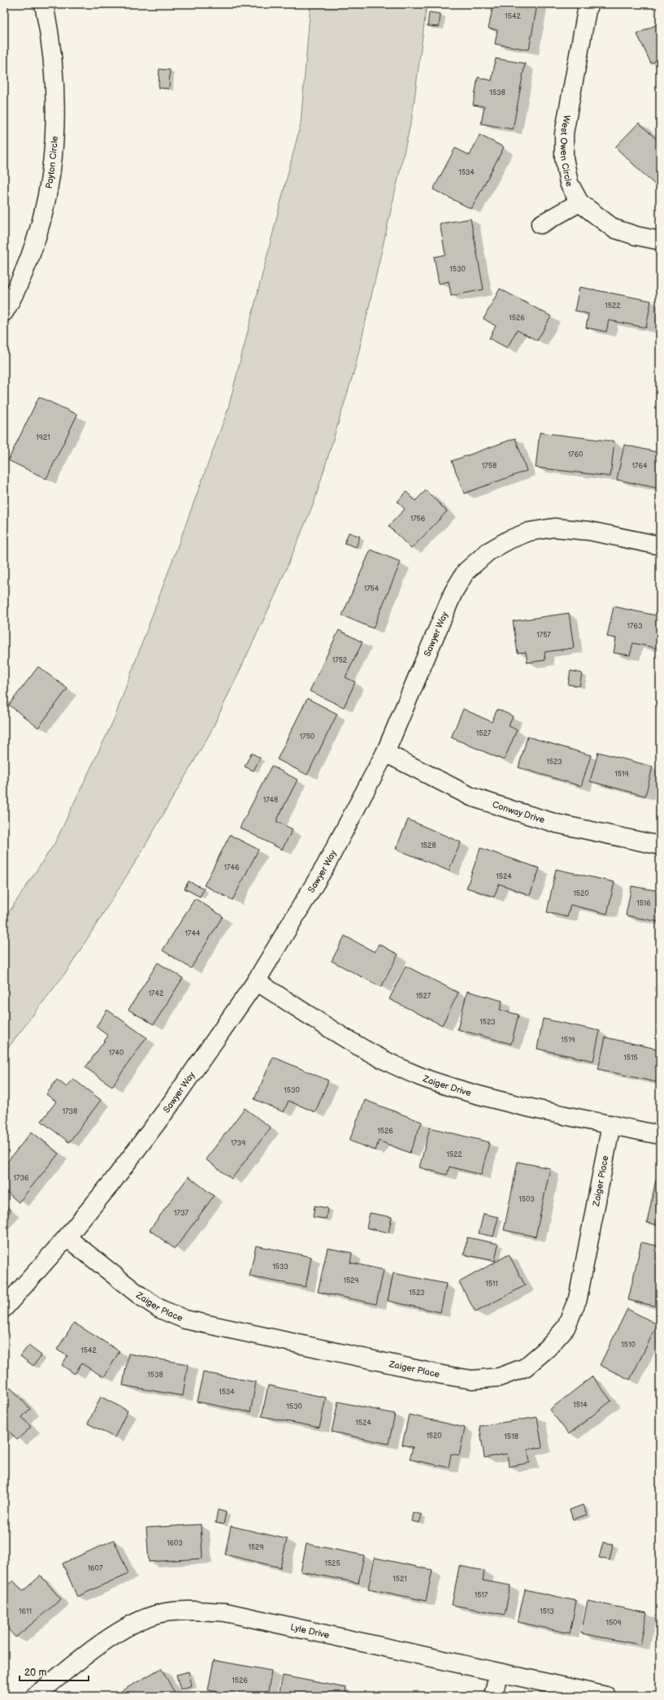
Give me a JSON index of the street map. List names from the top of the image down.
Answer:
{
  "streets": {
    "street": [
      "West Owen Circle",
      "Payton Circle",
      "Sawyer Way",
      "Conway Drive",
      "Zaiger Drive",
      "Zaiger Place",
      "Lyle Drive"
    ]
  },
  "crossings": [
    ["Sawyer Way", "Conway Drive"],
    ["Sawyer Way", "Zaiger Drive"],
    ["Sawyer Way", "Zaiger Place"],
    ["Zaiger Drive", "Zaiger Place"]
  ],
  "house_numbers": [
    "1542",
    "1538",
    "1534",
    "1530",
    "1522",
    "1526",
    "1921",
    "1760",
    "1758",
    "1764",
    "1756",
    "1754",
    "1763",
    "1757",
    "1752",
    "1527",
    "1750",
    "1523",
    "1519",
    "1748",
    "1528",
    "1746",
    "1524",
    "1520",
    "1516",
    "1744",
    "1742",
    "1527",
    "1523",
    "1519",
    "1740",
    "1515",
    "1530",
    "1738",
    "1526",
    "1739",
    "1522",
    "1736",
    "1503",
    "1737",
    "1533",
    "1529",
    "1511",
    "1523",
    "1510",
    "1542",
    "1538",
    "1534",
    "1514",
    "1530",
    "1524",
    "1520",
    "1518",
    "1603",
    "1529",
    "1525",
    "1607",
    "1521",
    "1517",
    "1611",
    "1513",
    "1509",
    "1526"
  ],
  "scale_bar": "20 m"
}
